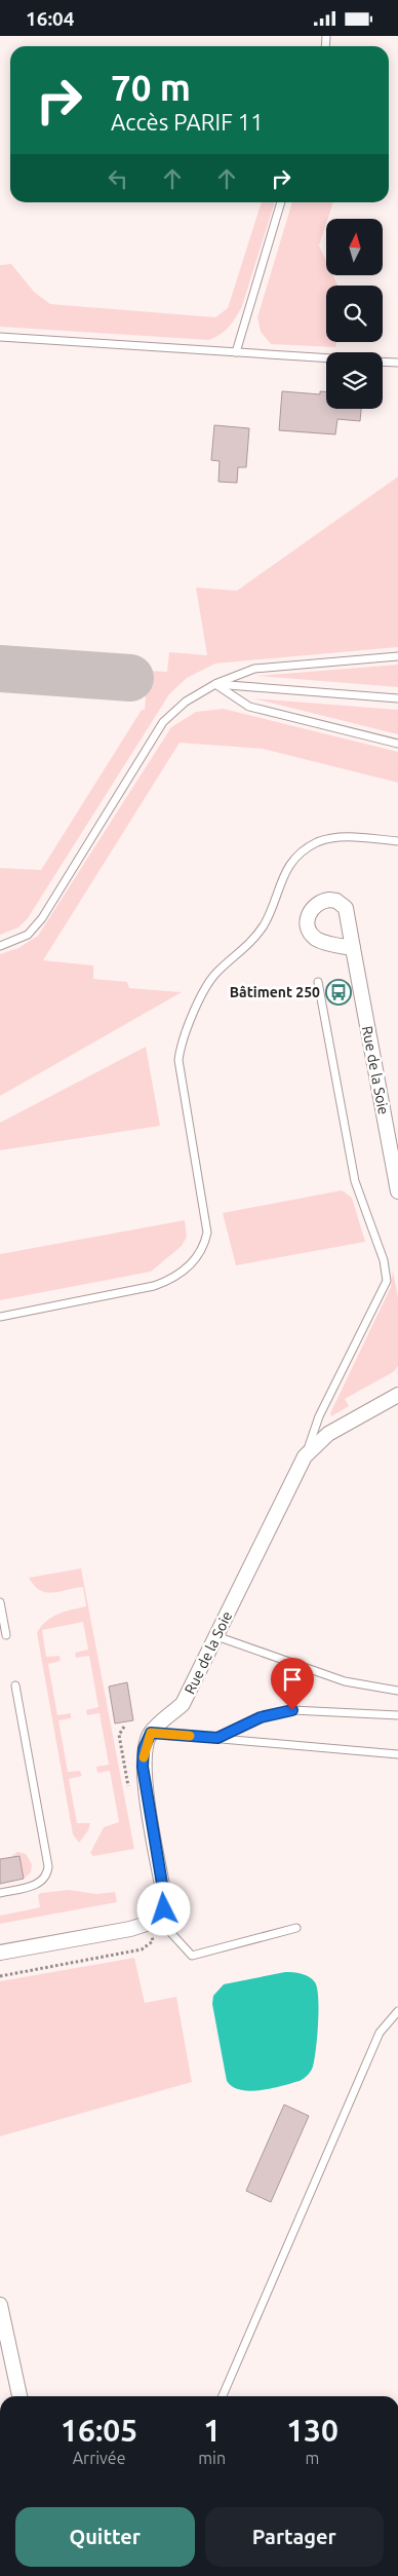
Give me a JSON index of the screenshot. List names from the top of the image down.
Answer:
{
  "streets": {
    "street": ["Rue de la Soie"]
  },
  "places": {
    "bus stop": ["Bâtiment 250"]
  },
  "north": "top",
  "page": {
    "status": "16:04",
    "turn": ["70 m", "Accès PARIF 11"],
    "eta": [
      "16:05",
      "Arrivée",
      "1",
      "min",
      "130",
      "m"
    ],
    "buttons": ["Quitter", "Partager"]
  }
}
